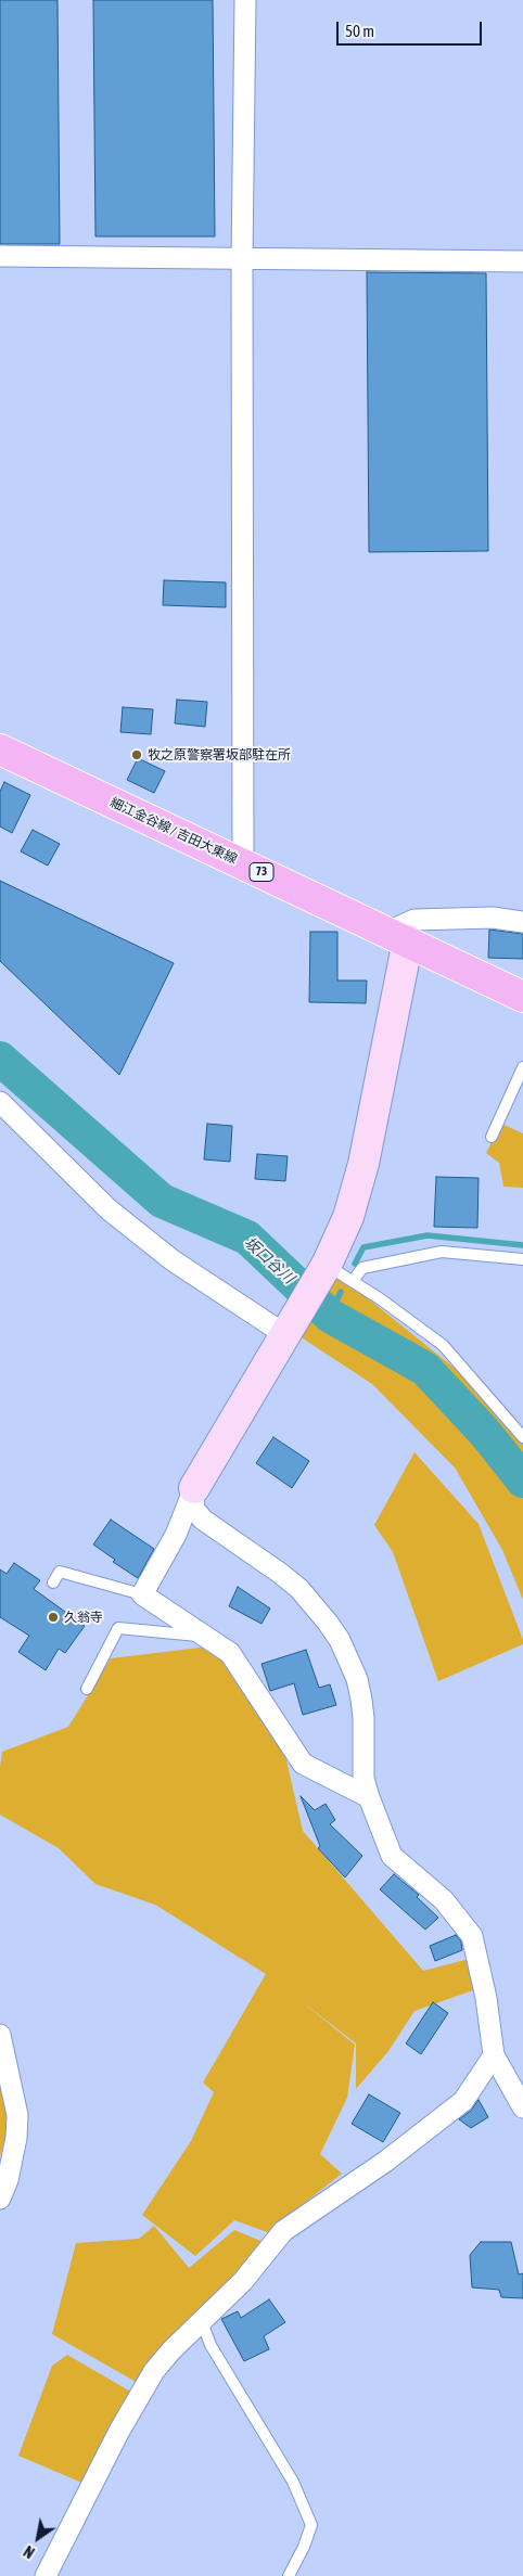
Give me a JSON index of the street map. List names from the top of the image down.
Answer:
{
  "streets": {
    "main road": ["細江金谷線 / 吉田大東線", "73"]
  },
  "water": ["坂口谷川"],
  "places": ["牧之原警察署坂部駐在所", "久翁寺"],
  "scale_bar": "50 m",
  "north": "bottom left"
}
